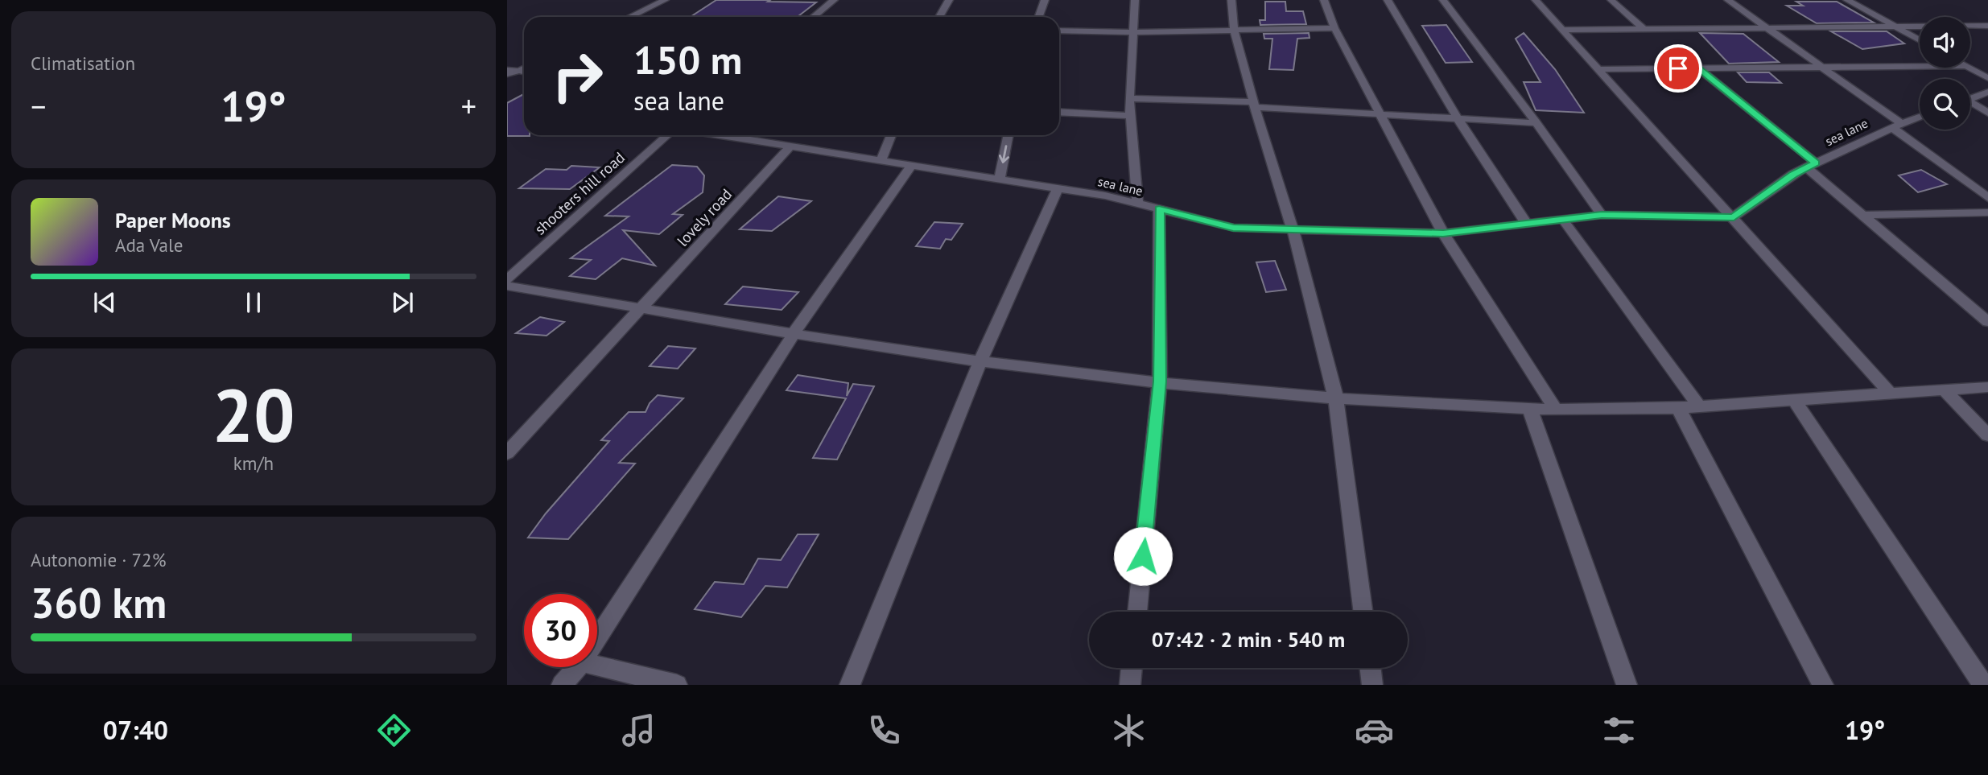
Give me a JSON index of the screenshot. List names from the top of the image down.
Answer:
{
  "streets": {
    "street": ["sea lane", "shooters hill road", "lovely road"]
  },
  "crossings": [
    ["sea lane", "lovely road"]
  ],
  "page": {
    "tile": [
      "Climatisation",
      ["20", "km/h"],
      ["Autonomie · 72%", "360 km"]
    ],
    "turn": ["150 m", "sea lane"],
    "heat": ["−", "19°", "+"],
    "song": ["Paper Moons", "Ada Vale"],
    "limit": "30",
    "trip": "07:42 · 2 min · 540 m",
    "tabs": ["07:40", "19°"]
  }
}
